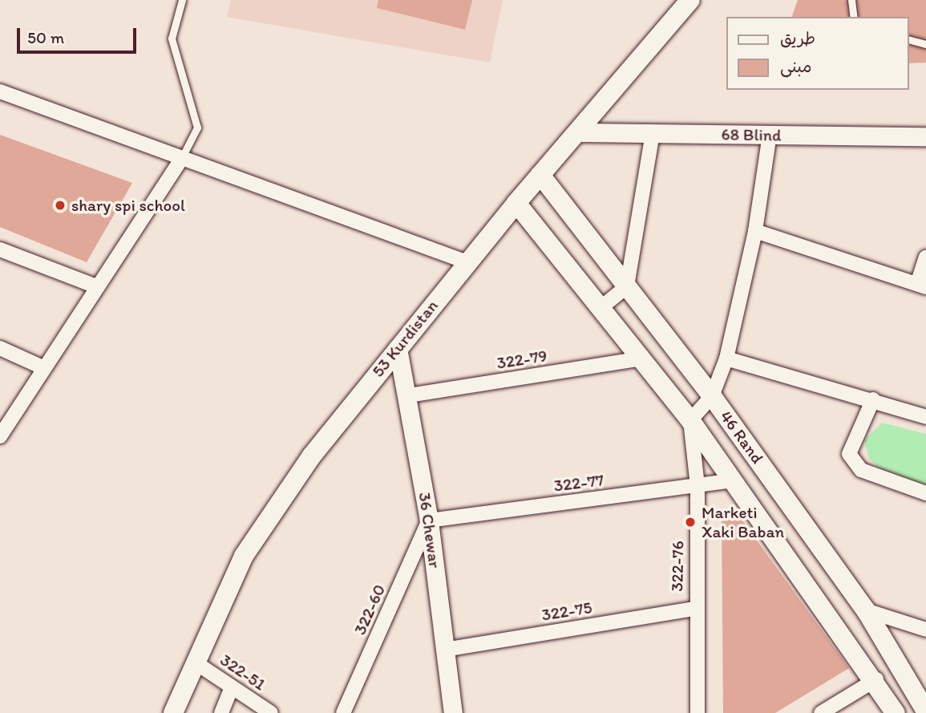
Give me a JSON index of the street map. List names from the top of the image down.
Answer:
{
  "streets": {
    "main road": ["53 Kurdistan", "46 Rand"],
    "street": [
      "68 Blind",
      "322-79",
      "322-77",
      "36 Chewar",
      "322-76",
      "322-60",
      "322-75",
      "322-51"
    ]
  },
  "crossings": [
    ["68 Blind", "53 Kurdistan"],
    ["53 Kurdistan", "46 Rand"],
    ["53 Kurdistan", "36 Chewar"],
    ["53 Kurdistan", "322-51"],
    ["322-79", "46 Rand"],
    ["322-79", "36 Chewar"],
    ["46 Rand", "322-77"],
    ["46 Rand", "322-76"],
    ["322-77", "36 Chewar"],
    ["322-77", "322-76"],
    ["322-77", "322-60"],
    ["36 Chewar", "322-60"],
    ["36 Chewar", "322-75"],
    ["322-76", "322-75"]
  ],
  "places": ["shary spi school", "Marketi Xaki Baban"],
  "legend": ["طريق", "مبنى"],
  "scale_bar": "50 m"
}
